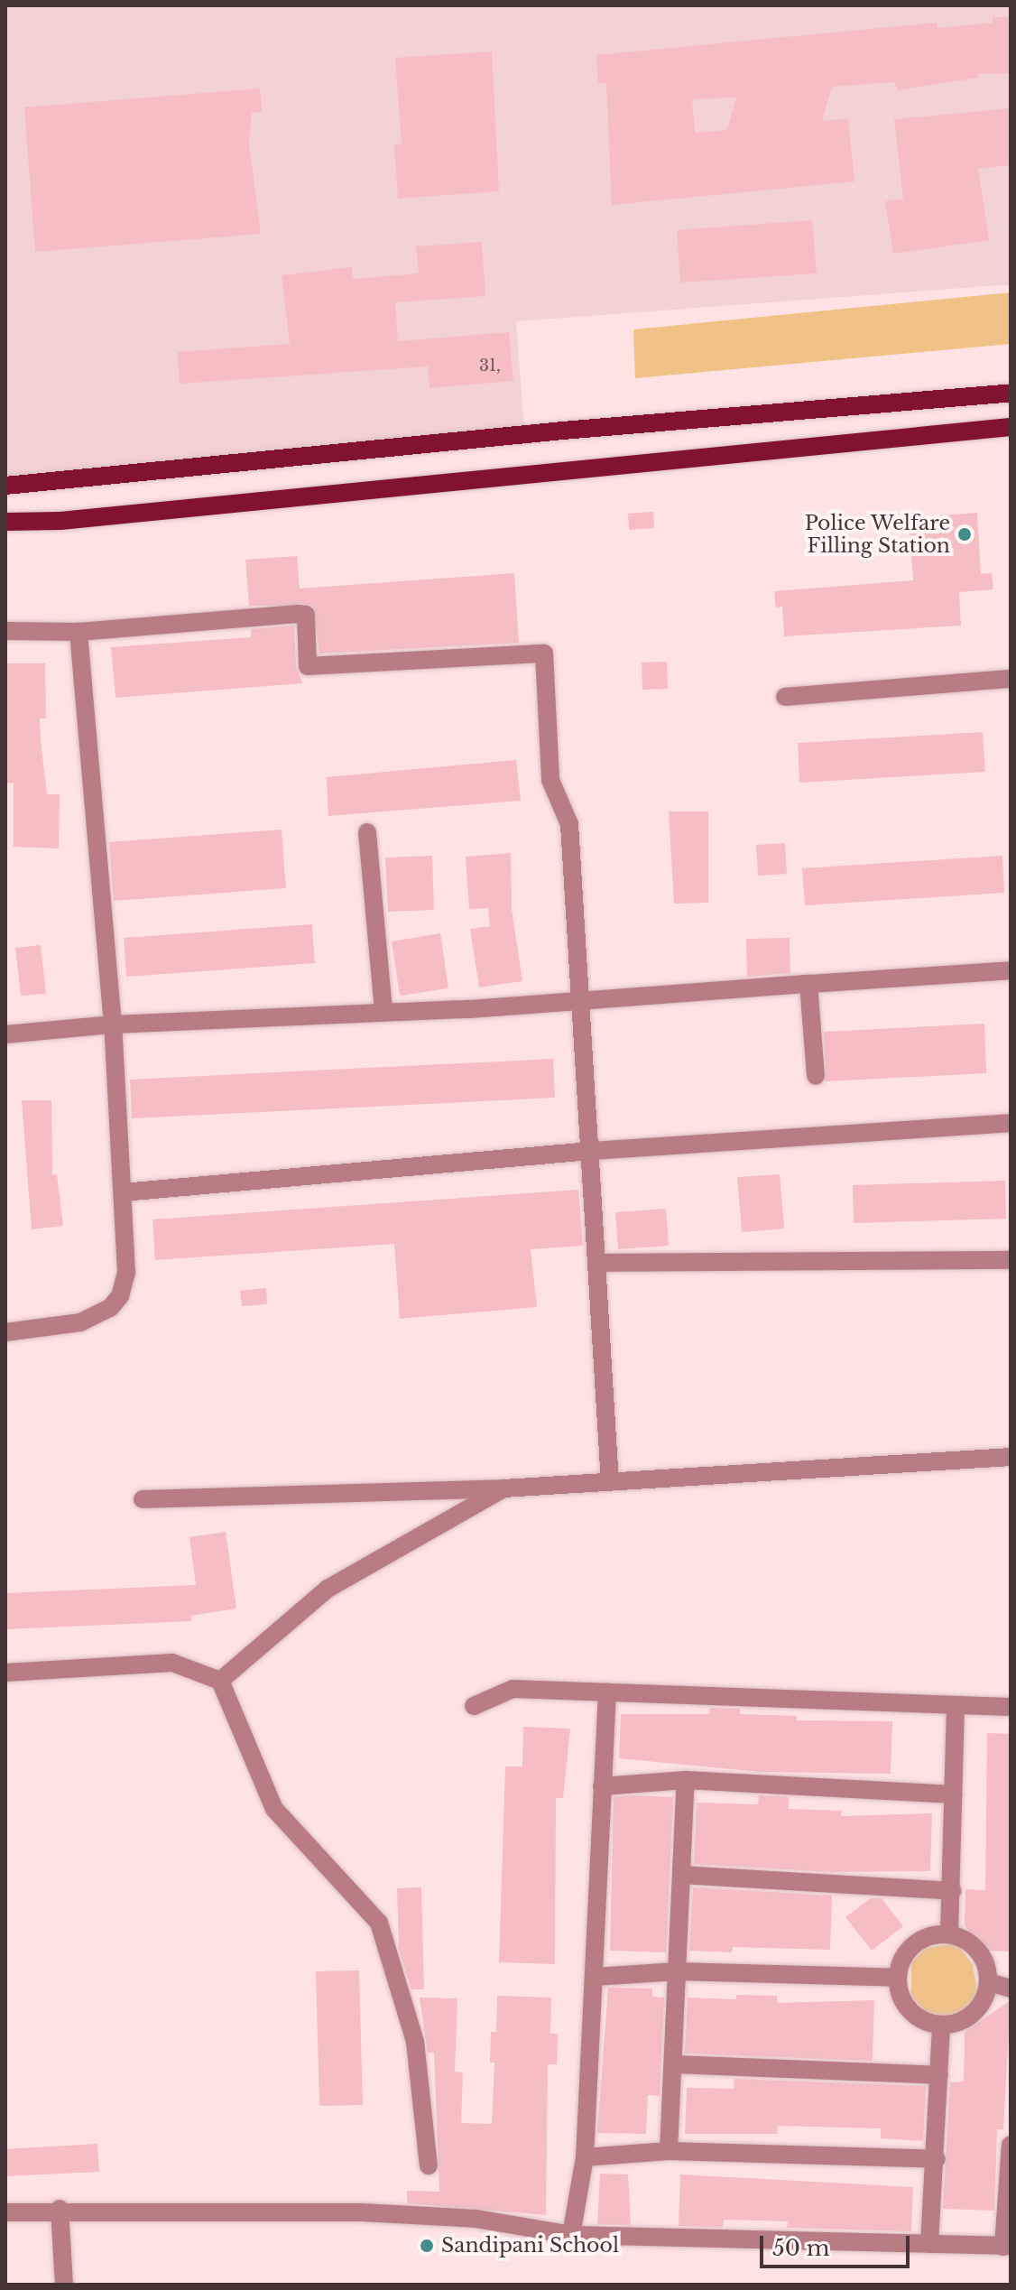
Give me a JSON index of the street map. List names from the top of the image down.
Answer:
{
  "places": ["Police Welfare Filling Station", "Sandipani School"],
  "house_numbers": ["31,"],
  "scale_bar": "50 m"
}
